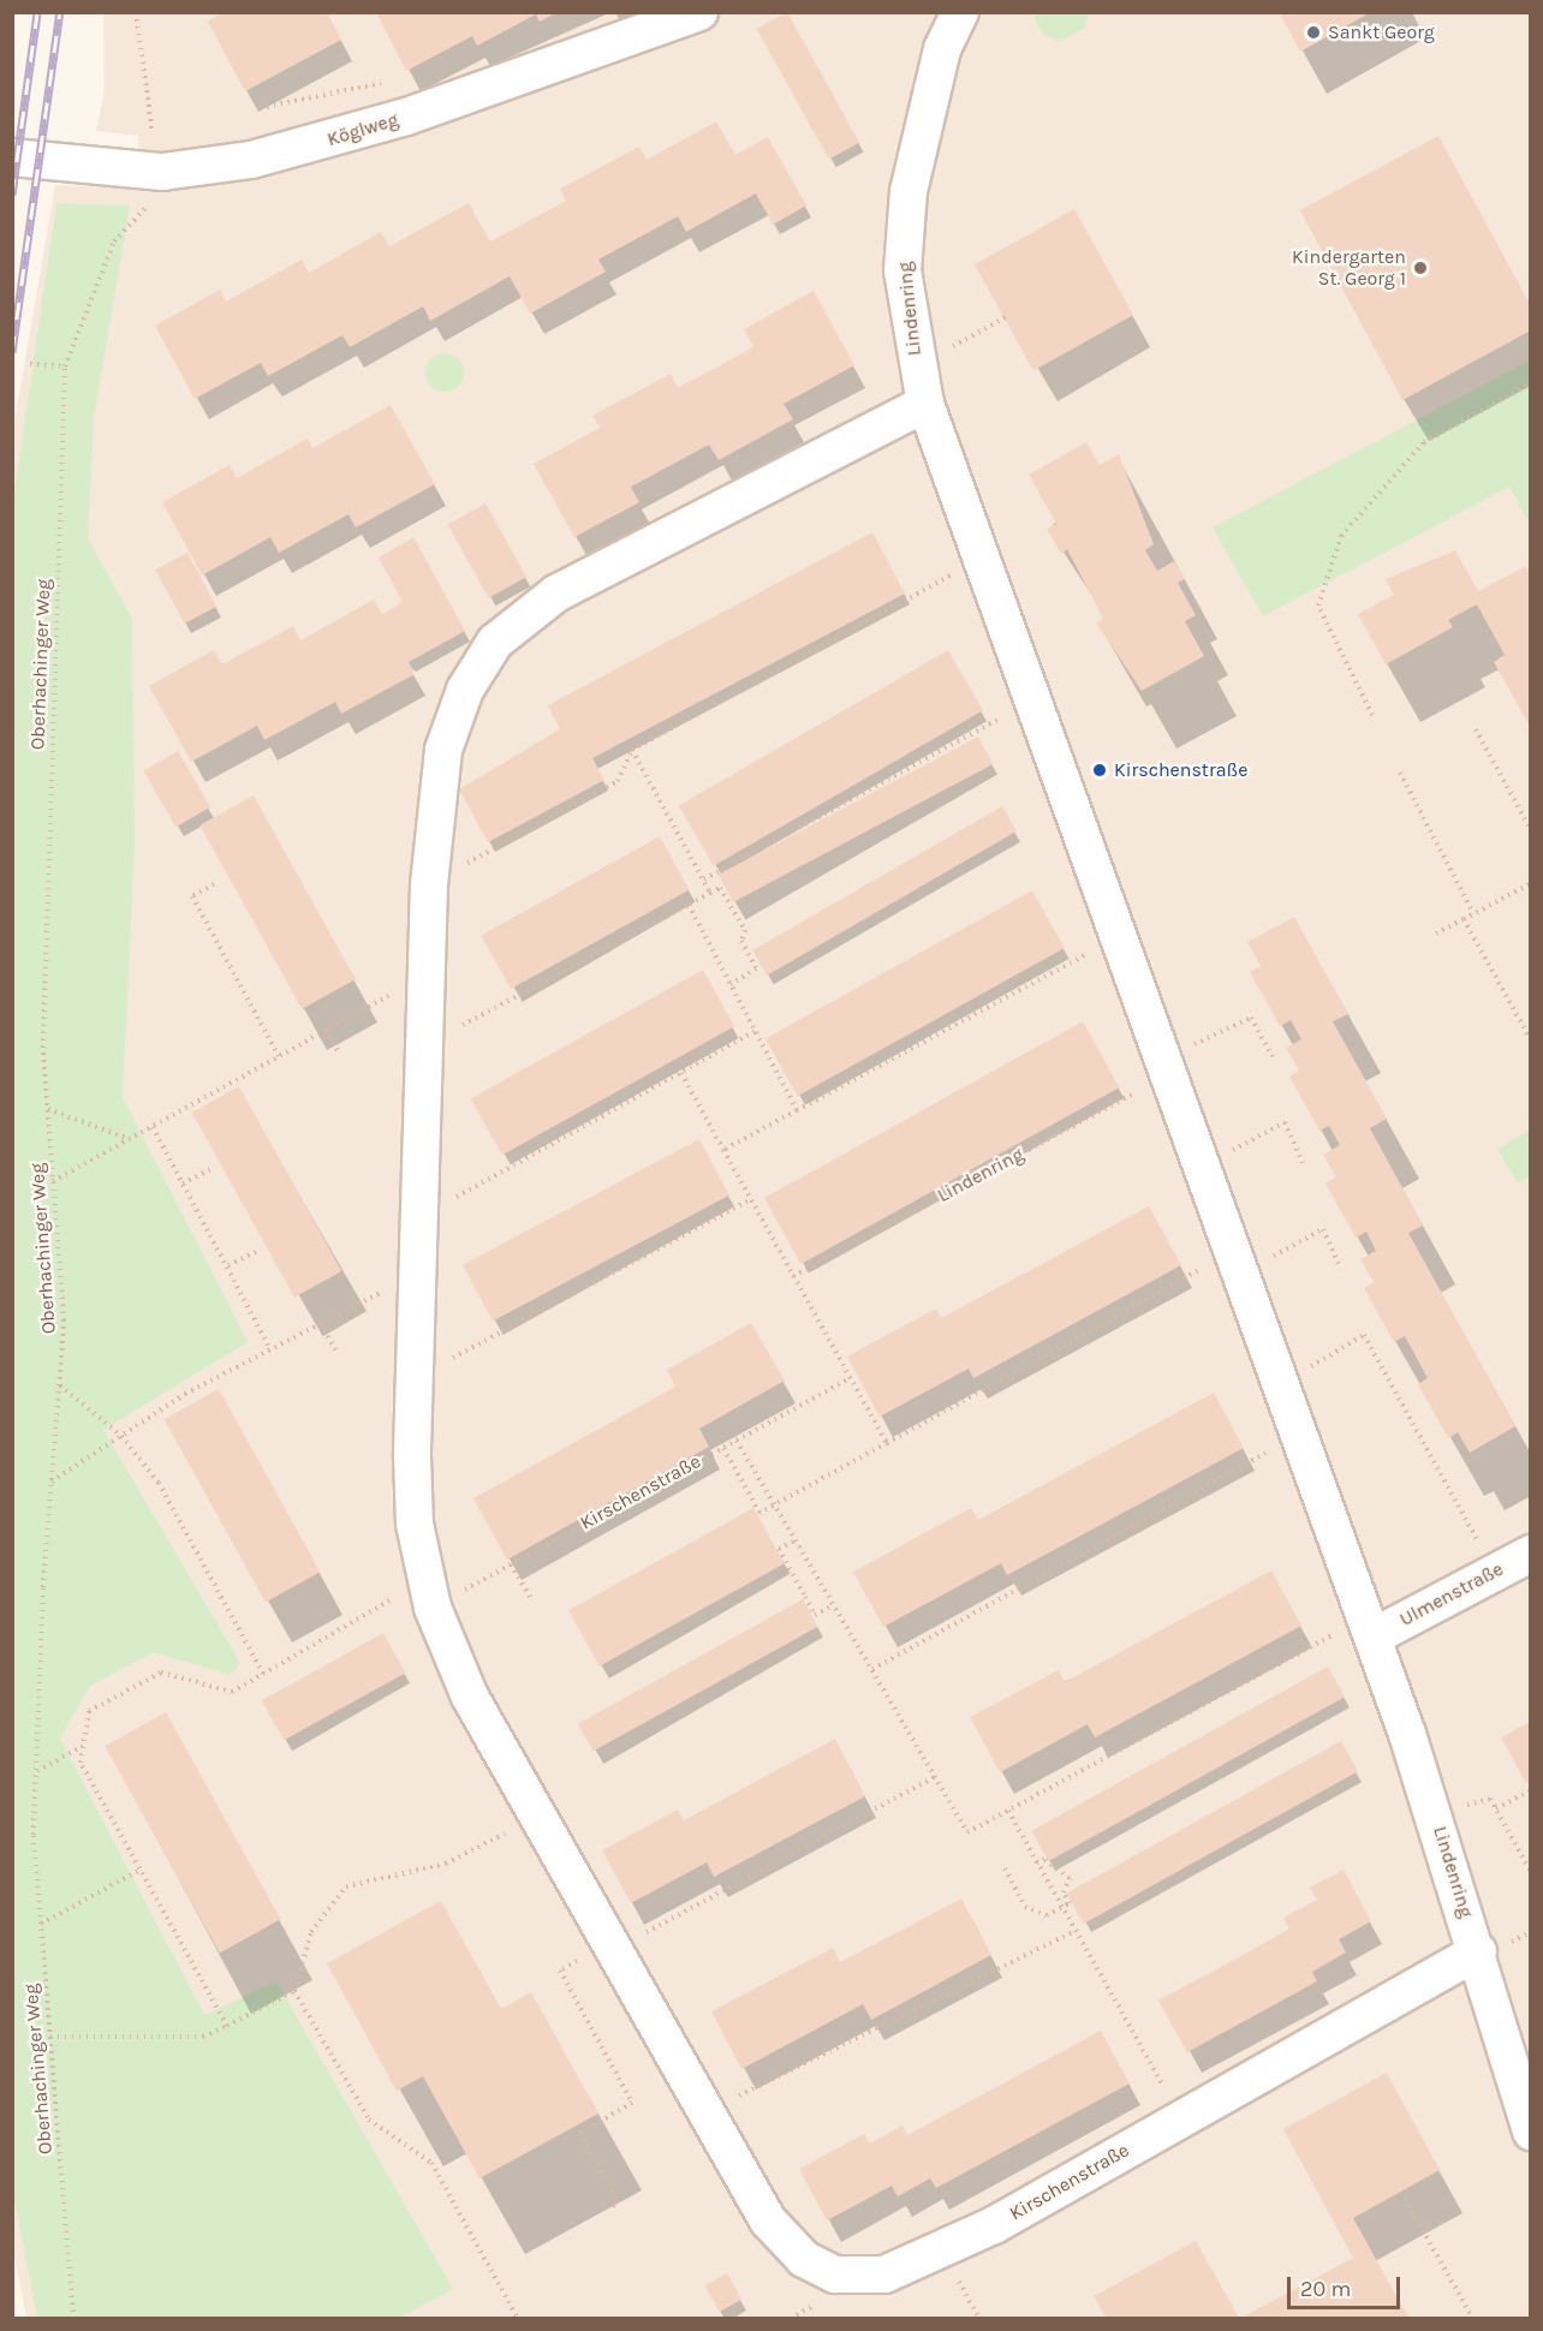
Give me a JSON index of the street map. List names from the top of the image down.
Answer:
{
  "streets": {
    "street": [
      "Köglweg",
      "Lindenring",
      "Kirschenstraße",
      "Ulmenstraße"
    ],
    "path": ["Oberhachinger Weg"]
  },
  "crossings": [
    ["Lindenring", "Kirschenstraße"],
    ["Lindenring", "Ulmenstraße"]
  ],
  "places": ["Sankt Georg", "Kindergarten St. Georg 1", "Kirschenstraße"],
  "scale_bar": "20 m"
}
